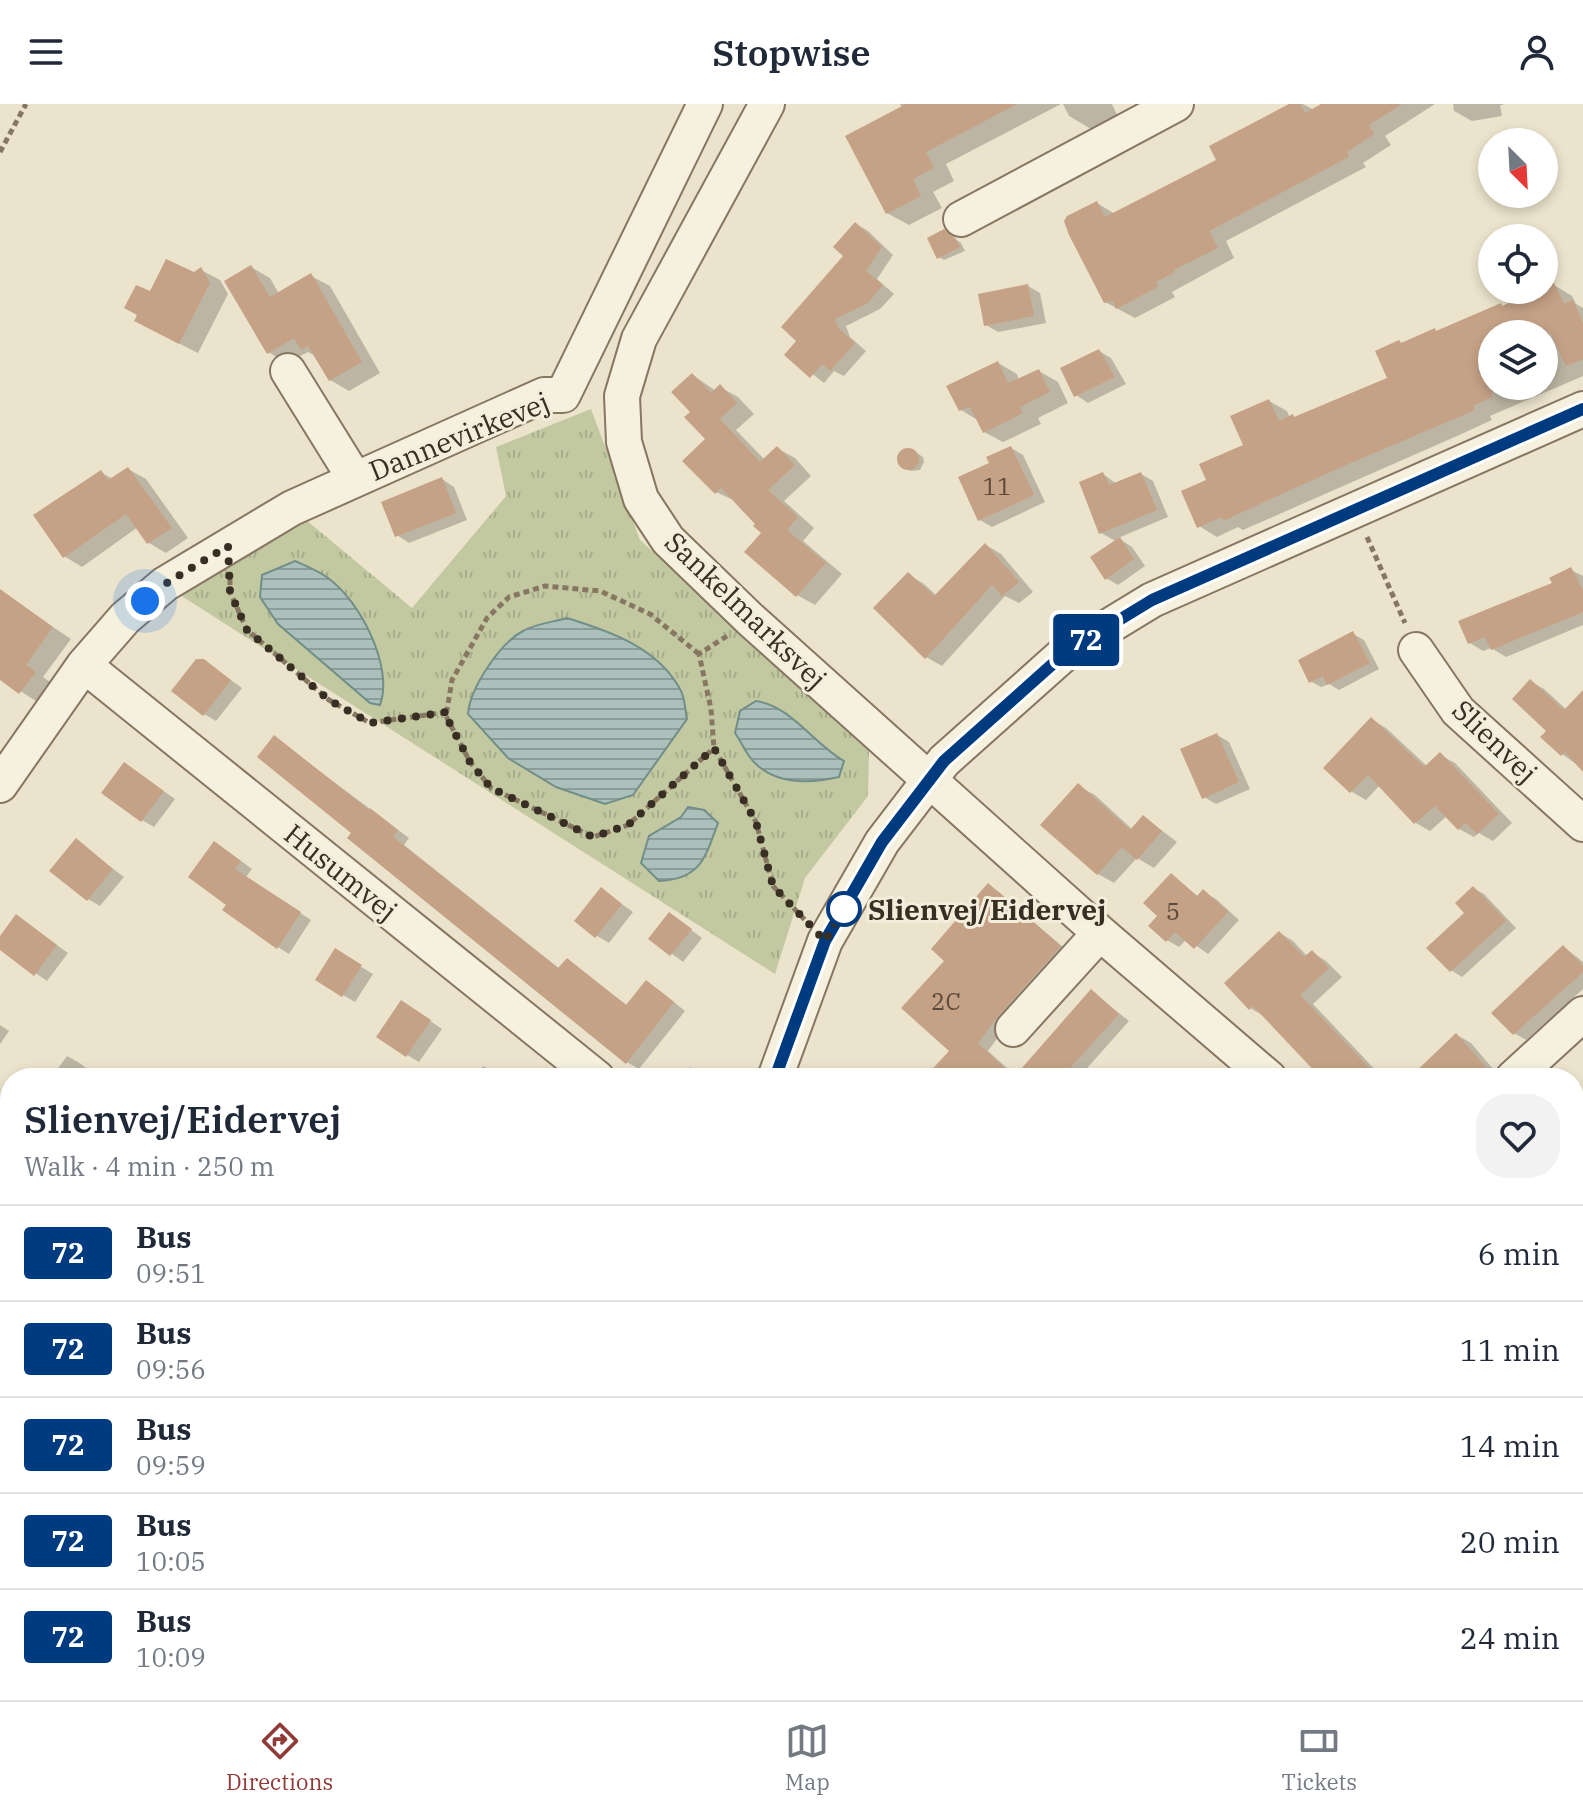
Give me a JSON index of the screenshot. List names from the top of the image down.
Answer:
{
  "streets": {
    "street": [
      "Dannevirkevej",
      "Sankelmarksvej",
      "Slienvej",
      "Husumvej"
    ]
  },
  "crossings": [
    ["Dannevirkevej", "Husumvej"]
  ],
  "places": ["Slienvej/Eidervej"],
  "lines": ["bus line 72"],
  "house_numbers": ["11", "5", "2C"],
  "north": "bottom right",
  "page": {
    "header": "Stopwise",
    "on_map": "72",
    "heading": ["Slienvej/Eidervej", "Walk · 4 min · 250 m"],
    "list": [
      {
        "mark": "72",
        "name": "Bus",
        "note": "09:51",
        "value": "6 min"
      },
      {
        "mark": "72",
        "name": "Bus",
        "note": "09:56",
        "value": "11 min"
      },
      {
        "mark": "72",
        "name": "Bus",
        "note": "09:59",
        "value": "14 min"
      },
      {
        "mark": "72",
        "name": "Bus",
        "note": "10:05",
        "value": "20 min"
      },
      {
        "mark": "72",
        "name": "Bus",
        "note": "10:09",
        "value": "24 min"
      }
    ],
    "tabs": ["Directions", "Map", "Tickets"]
  }
}
